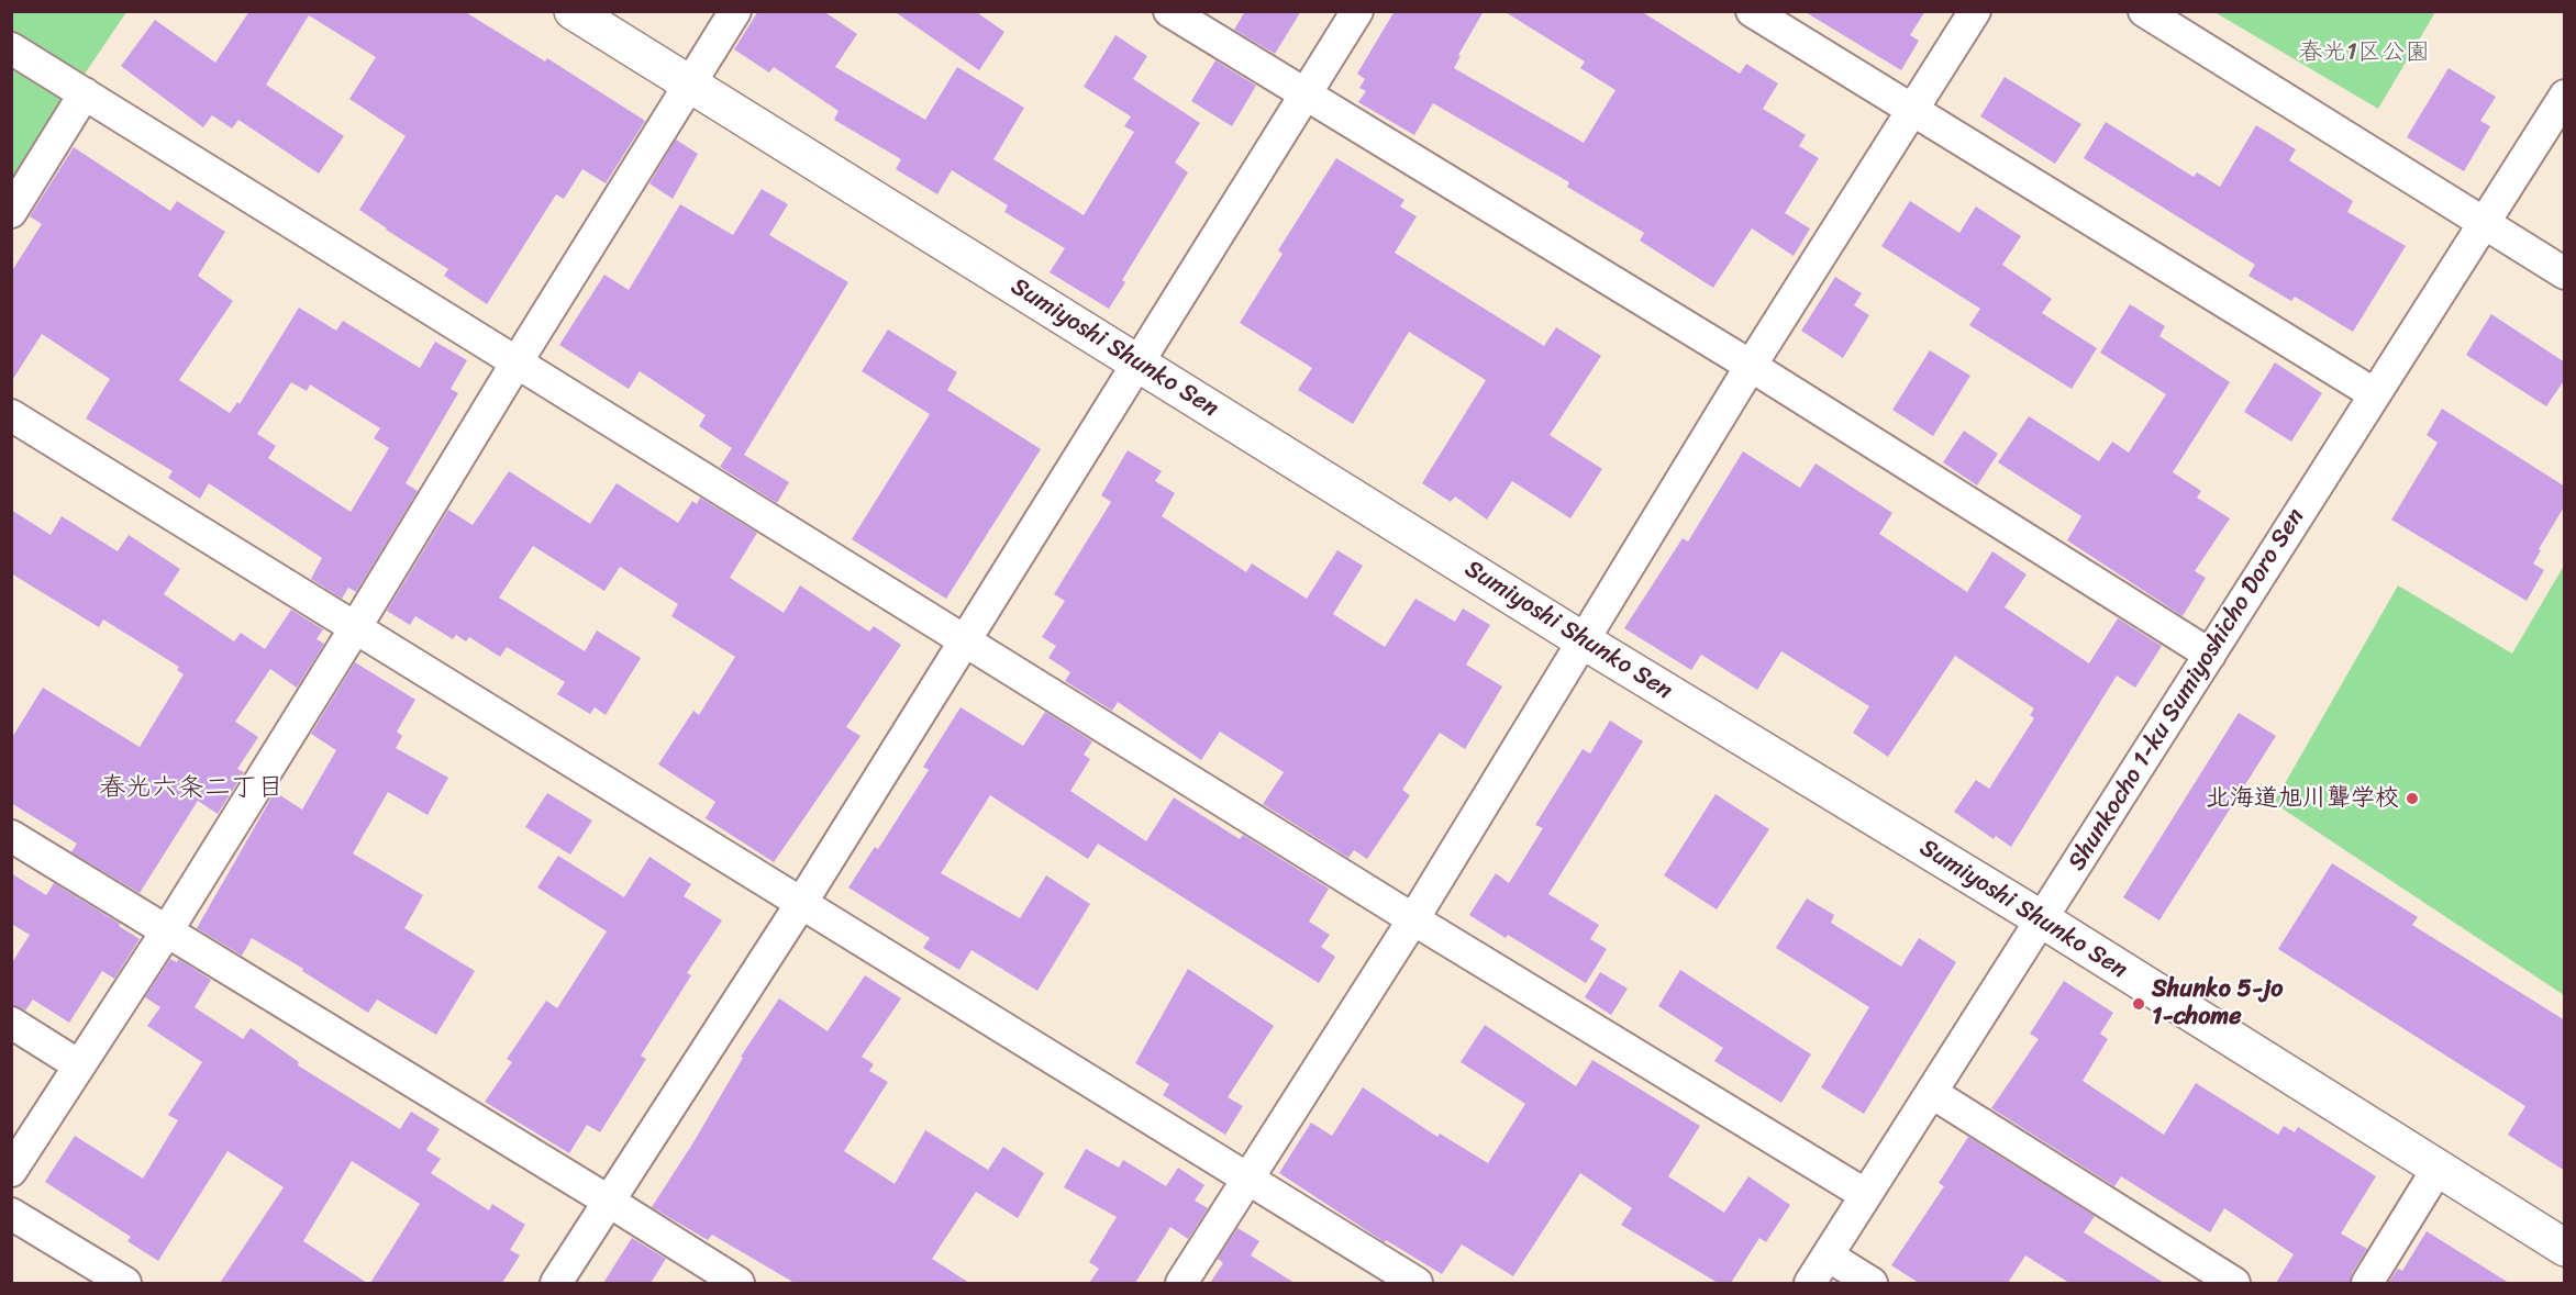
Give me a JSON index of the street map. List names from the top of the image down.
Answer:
{
  "streets": {
    "street": ["Sumiyoshi Shunko Sen", "Shunkocho 1-ku Sumiyoshicho Doro Sen"]
  },
  "crossings": [
    ["Sumiyoshi Shunko Sen", "Shunkocho 1-ku Sumiyoshicho Doro Sen"]
  ],
  "districts": ["春光六条二丁目"],
  "parks": ["春光1区公園"],
  "places": ["北海道旭川聾学校", "Shunko 5-jo 1-chome"]
}
